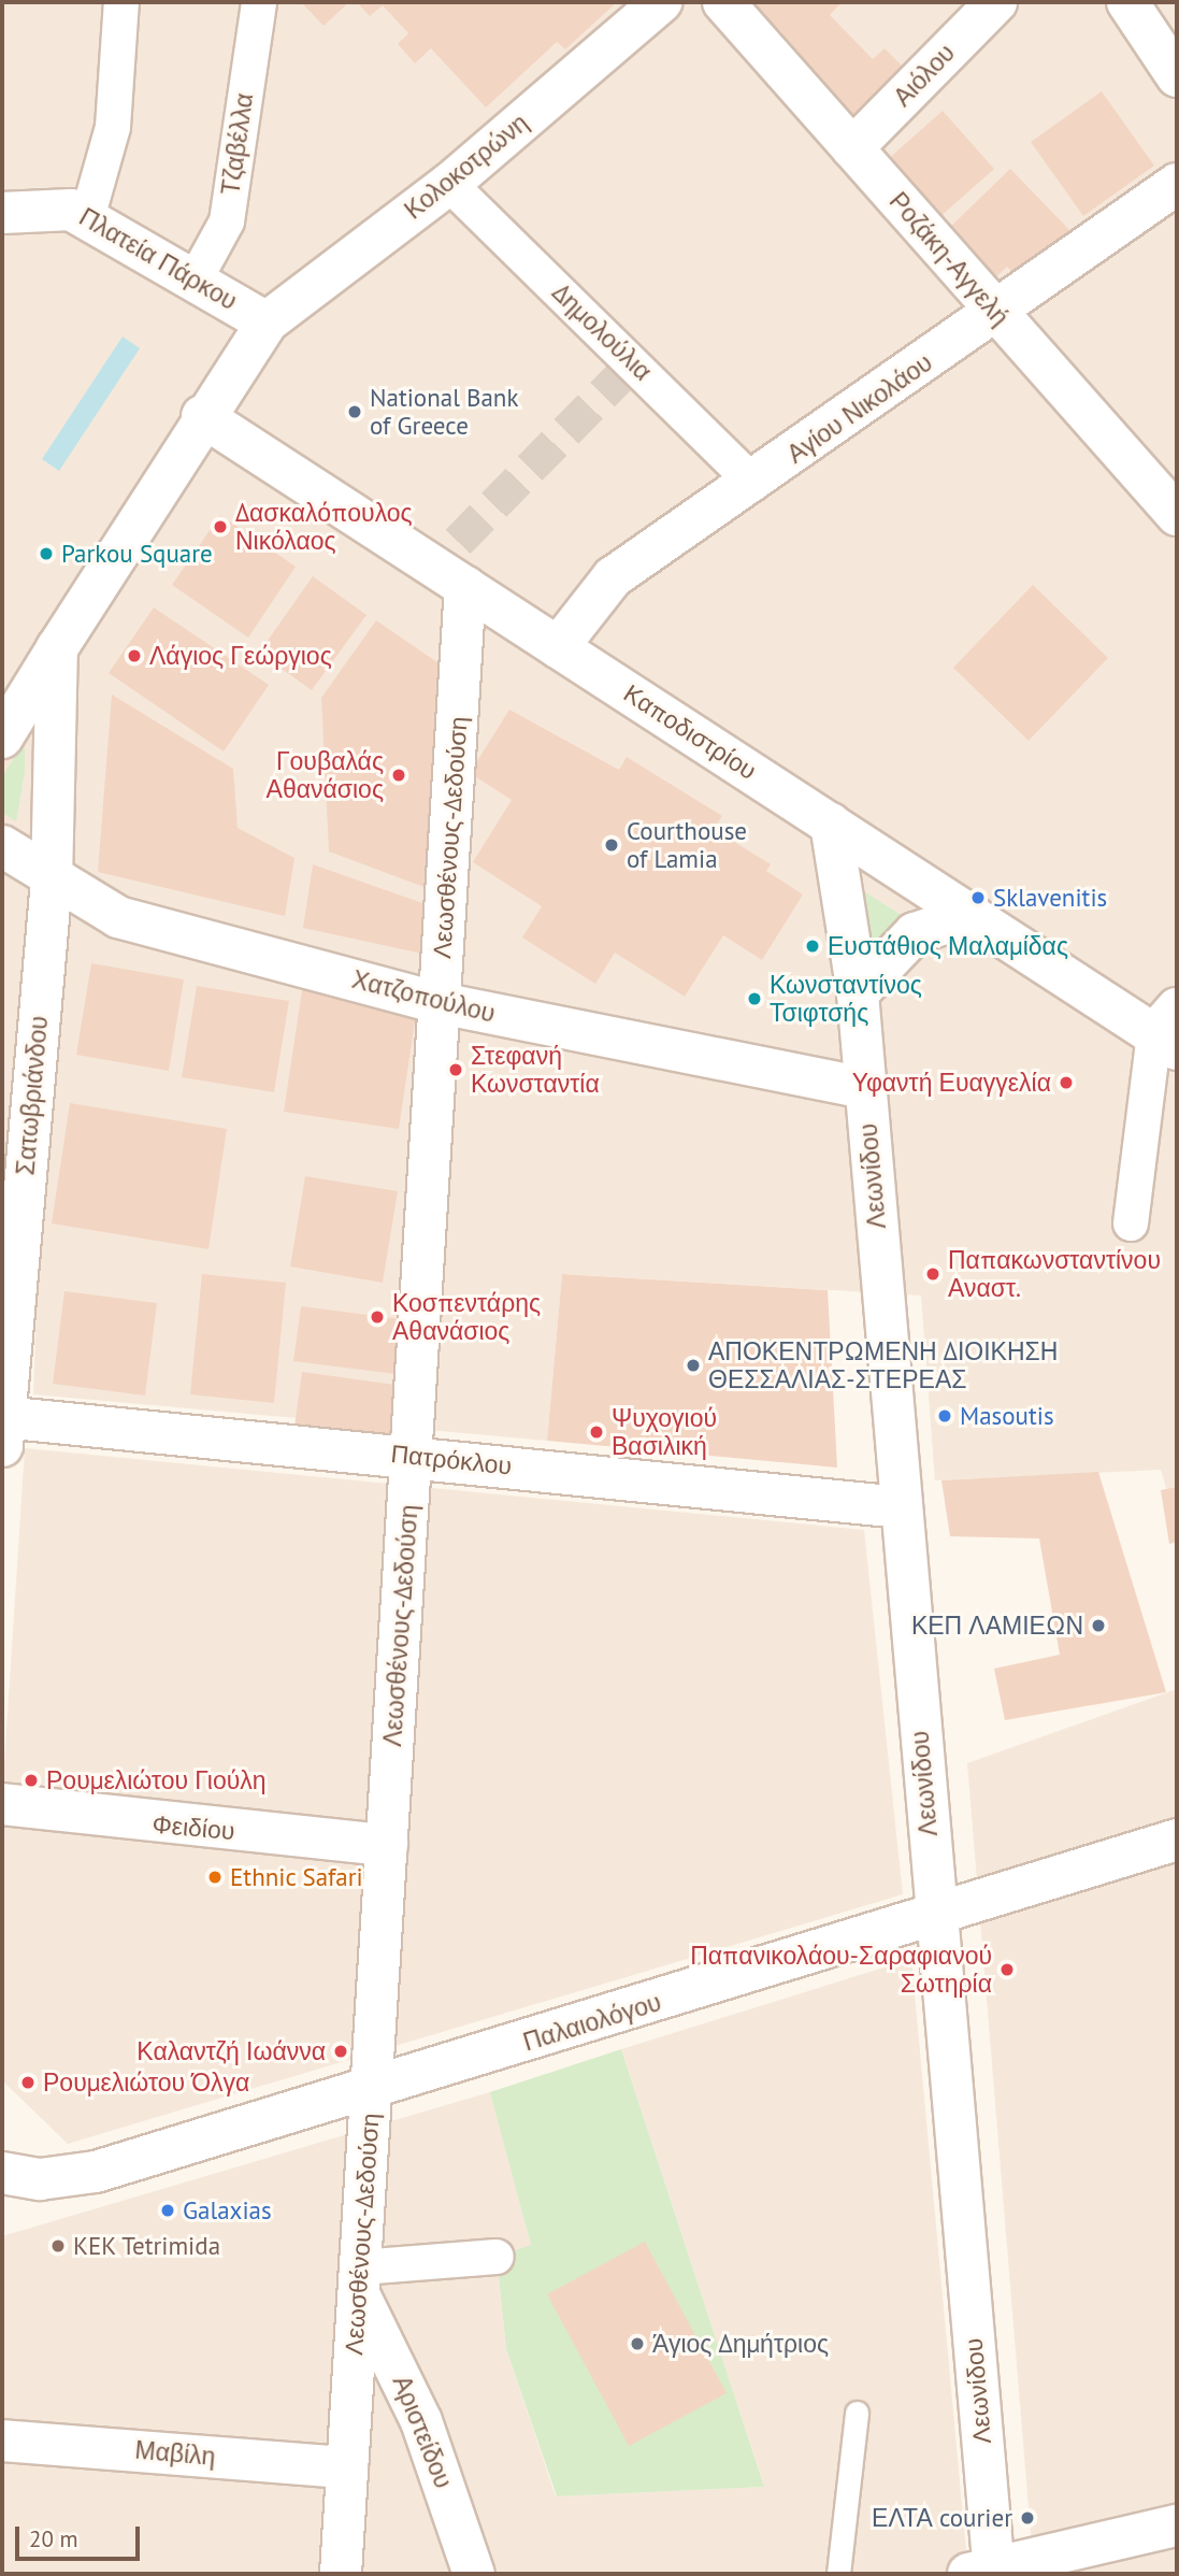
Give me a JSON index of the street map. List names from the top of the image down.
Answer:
{
  "streets": {
    "main road": [
      "Αιόλου",
      "Κολοκοτρώνη",
      "Πλατεία Πάρκου",
      "Ροζάκη-Αγγελή",
      "Αγίου Νικολάου",
      "Καποδιστρίου",
      "Λεωσθένους-Δεδούση",
      "Χατζοπούλου",
      "Σατωβριάνδου",
      "Λεωνίδου",
      "Πατρόκλου",
      "Φειδίου",
      "Παλαιολόγου",
      "Αριστείδου",
      "Μαβίλη"
    ],
    "street": ["Τζαβέλλα", "Δημολούλια"]
  },
  "crossings": [
    ["Αιόλου", "Ροζάκη-Αγγελή"],
    ["Τζαβέλλα", "Πλατεία Πάρκου"],
    ["Κολοκοτρώνη", "Πλατεία Πάρκου"],
    ["Κολοκοτρώνη", "Δημολούλια"],
    ["Κολοκοτρώνη", "Καποδιστρίου"],
    ["Κολοκοτρώνη", "Σατωβριάνδου"],
    ["Ροζάκη-Αγγελή", "Αγίου Νικολάου"],
    ["Δημολούλια", "Αγίου Νικολάου"],
    ["Αγίου Νικολάου", "Καποδιστρίου"],
    ["Καποδιστρίου", "Λεωσθένους-Δεδούση"],
    ["Καποδιστρίου", "Λεωνίδου"],
    ["Λεωσθένους-Δεδούση", "Χατζοπούλου"],
    ["Λεωσθένους-Δεδούση", "Πατρόκλου"],
    ["Λεωσθένους-Δεδούση", "Φειδίου"],
    ["Λεωσθένους-Δεδούση", "Παλαιολόγου"],
    ["Λεωσθένους-Δεδούση", "Αριστείδου"],
    ["Λεωσθένους-Δεδούση", "Μαβίλη"],
    ["Χατζοπούλου", "Σατωβριάνδου"],
    ["Χατζοπούλου", "Λεωνίδου"],
    ["Σατωβριάνδου", "Πατρόκλου"],
    ["Λεωνίδου", "Πατρόκλου"],
    ["Λεωνίδου", "Παλαιολόγου"]
  ],
  "places": [
    "National Bank of Greece",
    "Δασκαλόπουλος Νικόλαος",
    "Parkou Square",
    "Λάγιος Γεώργιος",
    "Γουβαλάς Αθανάσιος",
    "Courthouse of Lamia",
    "Sklavenitis",
    "Ευστάθιος Μαλαμίδας",
    "Κωνσταντίνος Τσιφτσής",
    "Στεφανή Κωνσταντία",
    "Υφαντή Ευαγγελία",
    "Παπακωνσταντίνου Αναστ.",
    "Κοσπεντάρης Αθανάσιος",
    "ΑΠΟΚΕΝΤΡΩΜΕΝΗ ΔΙΟΙΚΗΣΗ ΘΕΣΣΑΛΙΑΣ-ΣΤΕΡΕΑΣ",
    "Masoutis",
    "Ψυχογιού Βασιλική",
    "ΚΕΠ ΛΑΜΙΕΩΝ",
    "Ρουμελιώτου Γιούλη",
    "Ethnic Safari",
    "Παπανικολάου-Σαραφιανού Σωτηρία",
    "Καλαντζή Ιωάννα",
    "Ρουμελιώτου Όλγα",
    "Galaxias",
    "KEK Tetrimida",
    "Άγιος Δημήτριος",
    "ΕΛΤΑ courier"
  ],
  "scale_bar": "20 m"
}
